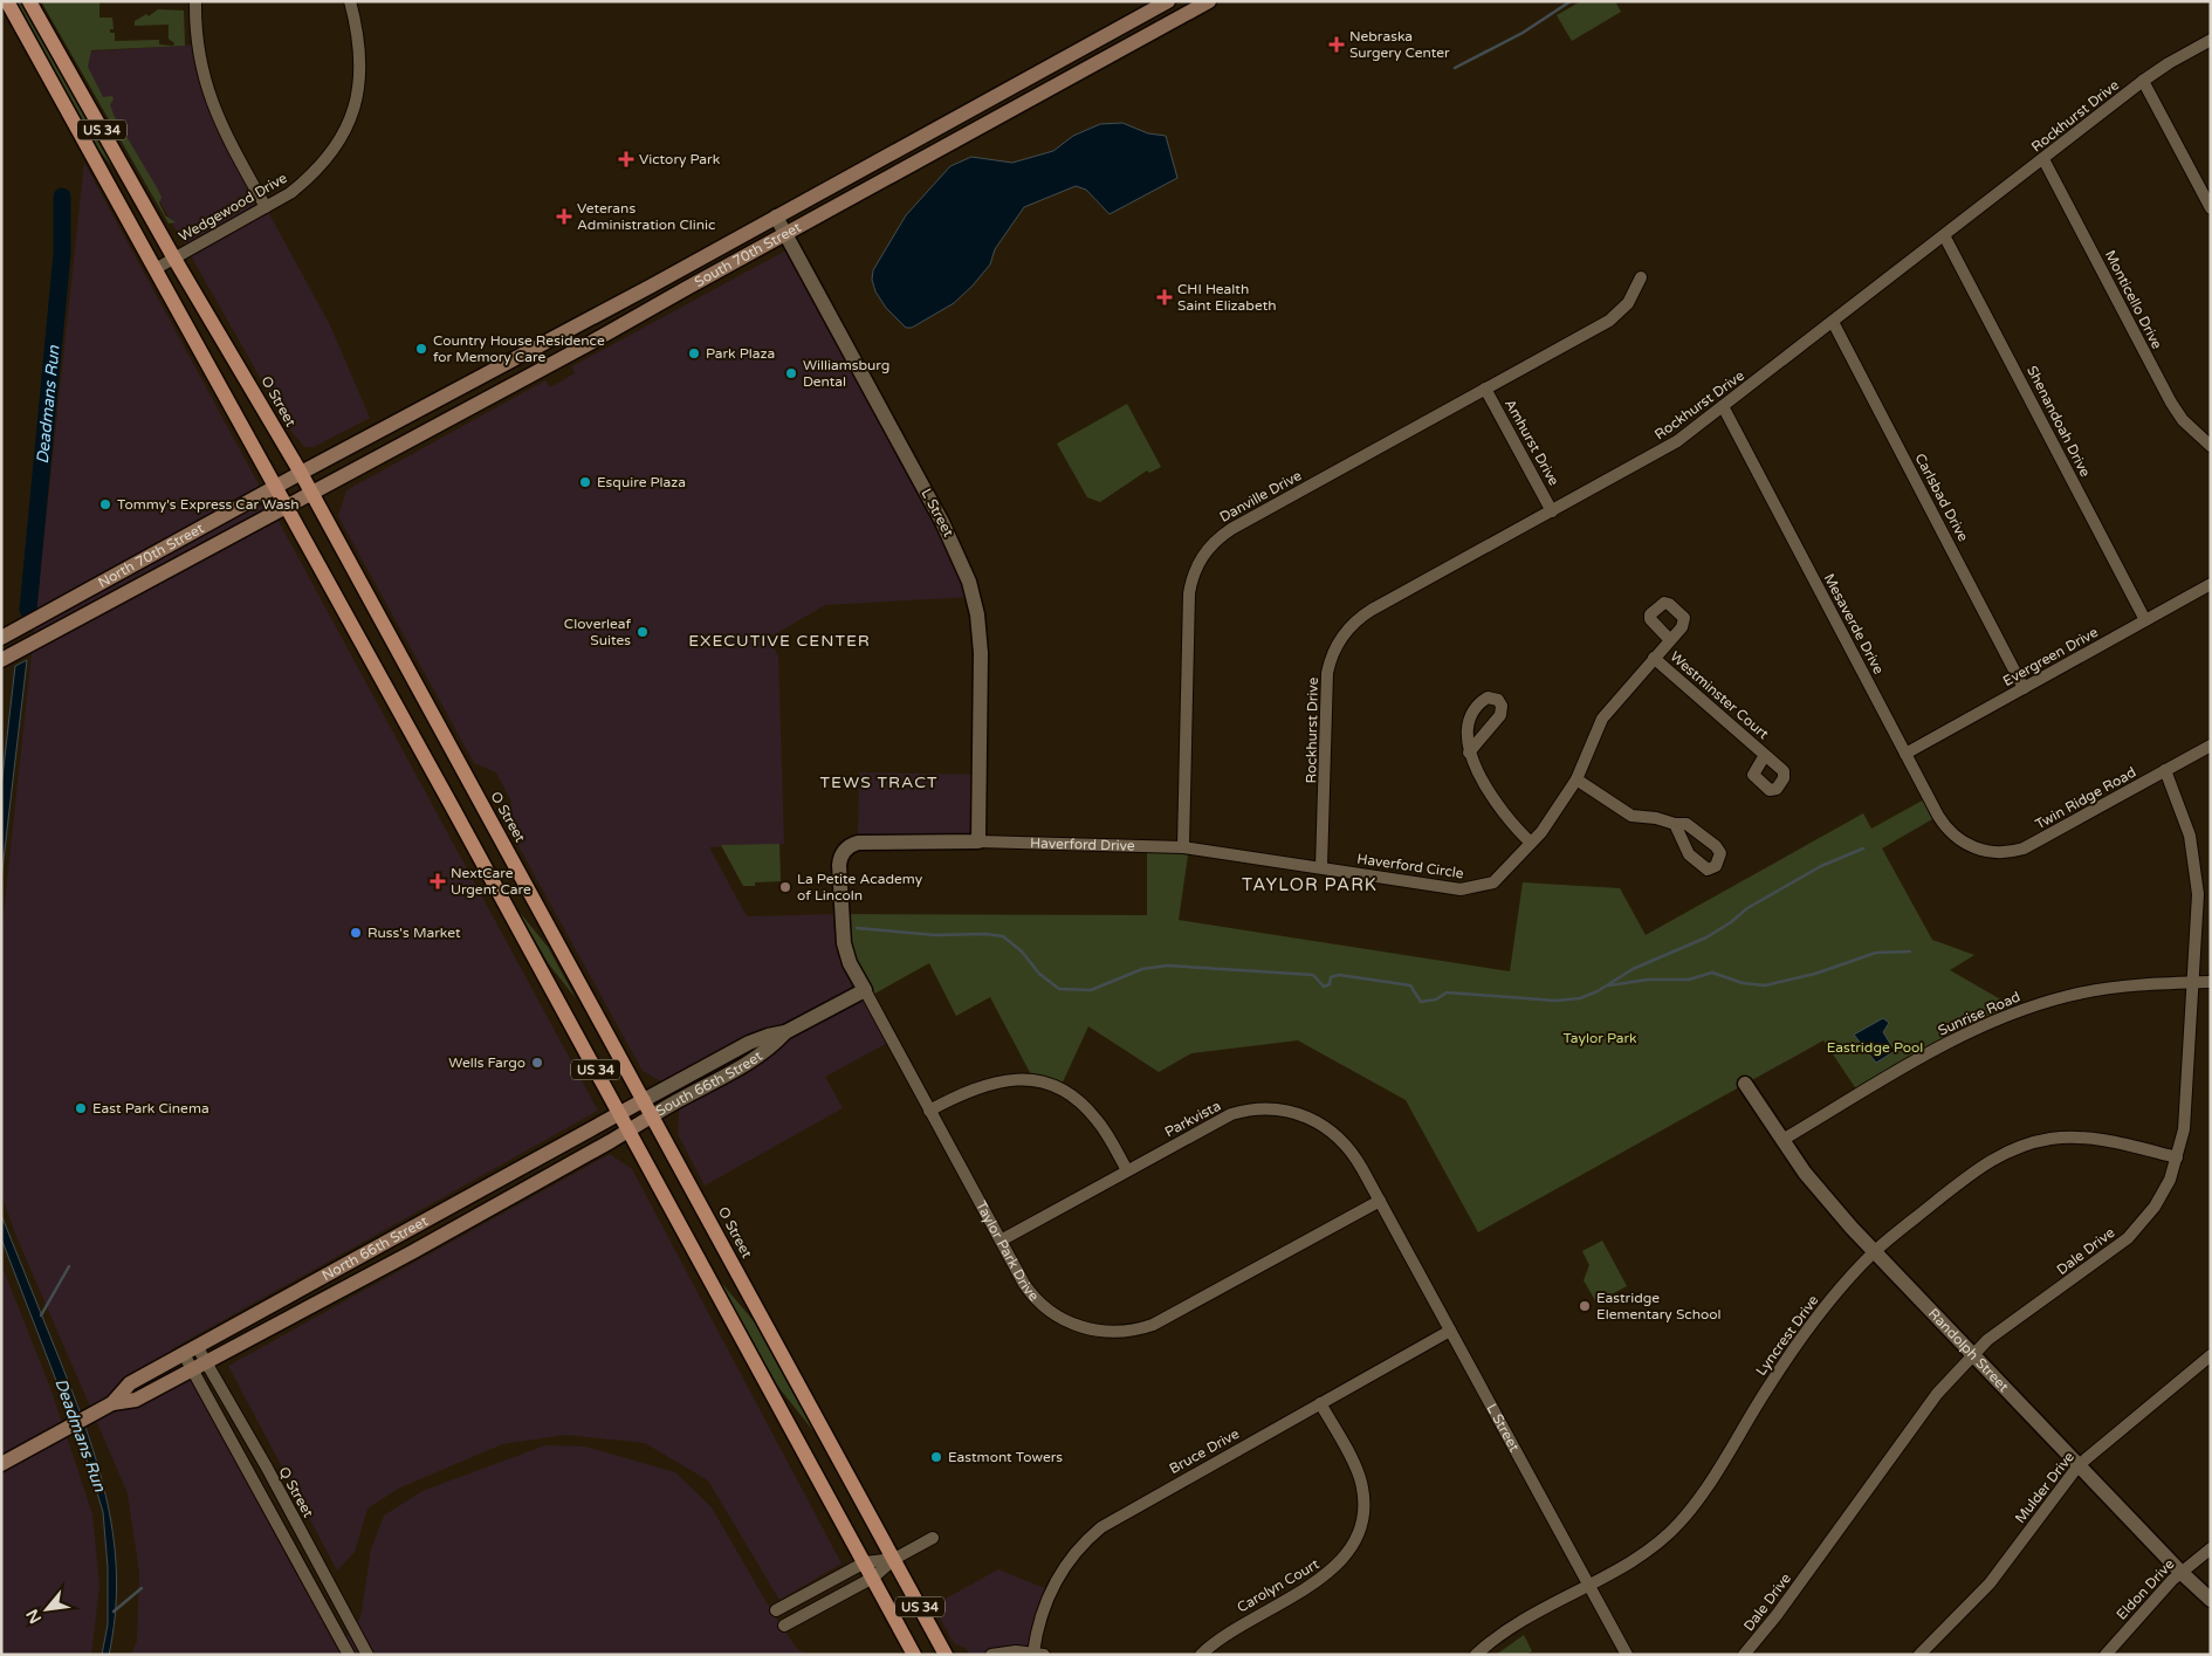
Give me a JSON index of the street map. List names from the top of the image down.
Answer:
{
  "streets": {
    "main road": [
      "US 34",
      "South 70th Street",
      "O Street",
      "North 70th Street",
      "South 66th Street",
      "North 66th Street"
    ],
    "street": [
      "Rockhurst Drive",
      "Wedgewood Drive",
      "Monticello Drive",
      "Shenandoah Drive",
      "Amhurst Drive",
      "Danville Drive",
      "Carlsbad Drive",
      "L Street",
      "Mesaverde Drive",
      "Evergreen Drive",
      "Westminster Court",
      "Twin Ridge Road",
      "Haverford Drive",
      "Haverford Circle",
      "Sunrise Road",
      "Parkvista",
      "Taylor Park Drive",
      "Dale Drive",
      "Lyncrest Drive",
      "Randolph Street",
      "Bruce Drive",
      "Mulder Drive",
      "Q Street",
      "Carolyn Court",
      "Eldon Drive"
    ]
  },
  "crossings": [
    ["Rockhurst Drive", "Monticello Drive"],
    ["Rockhurst Drive", "Shenandoah Drive"],
    ["Rockhurst Drive", "Amhurst Drive"],
    ["Rockhurst Drive", "Carlsbad Drive"],
    ["Rockhurst Drive", "Mesaverde Drive"],
    ["Rockhurst Drive", "Haverford Drive"],
    ["Rockhurst Drive", "Haverford Circle"],
    ["US 34", "Wedgewood Drive"],
    ["US 34", "South 70th Street"],
    ["US 34", "North 70th Street"],
    ["US 34", "South 66th Street"],
    ["US 34", "North 66th Street"],
    ["Wedgewood Drive", "O Street"],
    ["South 70th Street", "O Street"],
    ["South 70th Street", "L Street"],
    ["South 70th Street", "North 70th Street"],
    ["O Street", "North 70th Street"],
    ["O Street", "South 66th Street"],
    ["O Street", "North 66th Street"],
    ["Shenandoah Drive", "Evergreen Drive"],
    ["Amhurst Drive", "Danville Drive"],
    ["Danville Drive", "Haverford Drive"],
    ["Carlsbad Drive", "Evergreen Drive"],
    ["L Street", "Haverford Drive"],
    ["L Street", "Parkvista"],
    ["L Street", "Taylor Park Drive"],
    ["L Street", "Lyncrest Drive"],
    ["L Street", "Bruce Drive"],
    ["Mesaverde Drive", "Evergreen Drive"],
    ["Mesaverde Drive", "Twin Ridge Road"],
    ["Twin Ridge Road", "Dale Drive"],
    ["Haverford Drive", "Haverford Circle"],
    ["Haverford Drive", "Taylor Park Drive"],
    ["Sunrise Road", "Dale Drive"],
    ["Sunrise Road", "Randolph Street"],
    ["South 66th Street", "North 66th Street"],
    ["South 66th Street", "Taylor Park Drive"],
    ["Parkvista", "Taylor Park Drive"],
    ["North 66th Street", "Q Street"],
    ["Dale Drive", "Lyncrest Drive"],
    ["Dale Drive", "Randolph Street"],
    ["Lyncrest Drive", "Randolph Street"],
    ["Randolph Street", "Mulder Drive"],
    ["Randolph Street", "Eldon Drive"],
    ["Bruce Drive", "Carolyn Court"]
  ],
  "districts": ["EXECUTIVE CENTER", "TEWS TRACT", "TAYLOR PARK"],
  "water": ["Deadmans Run"],
  "parks": ["Taylor Park", "Eastridge Pool"],
  "places": {
    "health": [
      "Nebraska Surgery Center",
      "Victory Park",
      "Veterans Administration Clinic",
      "CHI Health Saint Elizabeth",
      "NextCare Urgent Care"
    ],
    "other": [
      "Country House Residence for Memory Care",
      "Park Plaza",
      "Williamsburg Dental",
      "Esquire Plaza",
      "Tommy's Express Car Wash",
      "Cloverleaf Suites",
      "La Petite Academy of Lincoln",
      "Russ's Market",
      "Wells Fargo",
      "East Park Cinema",
      "Eastridge Elementary School",
      "Eastmont Towers"
    ]
  },
  "north": "bottom left"
}
